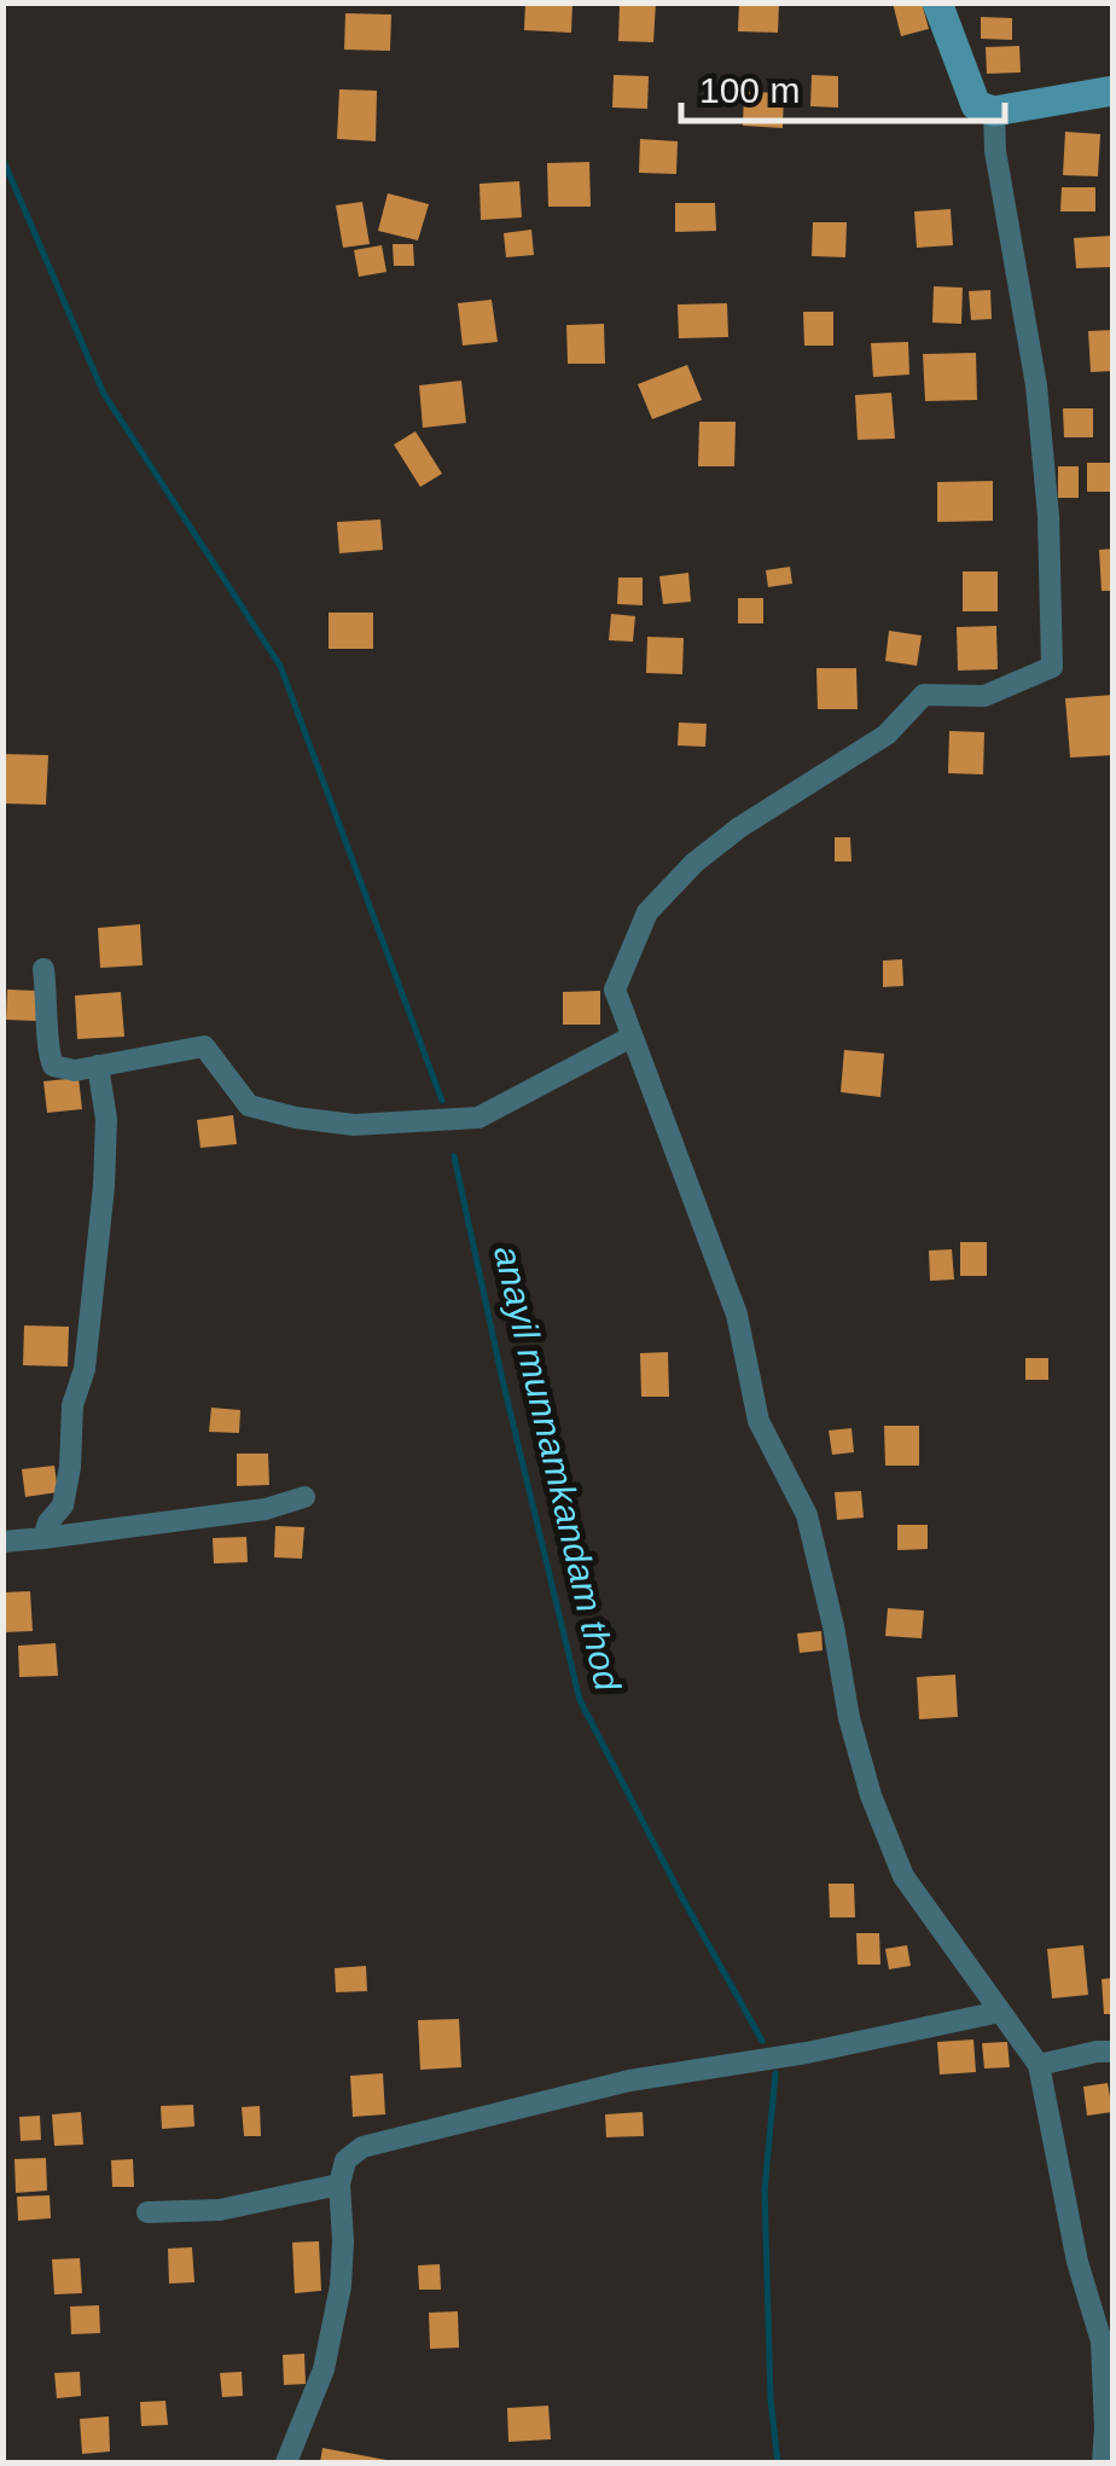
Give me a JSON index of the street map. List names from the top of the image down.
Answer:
{
  "water": ["anayil munnamkandam thod"],
  "scale_bar": "100 m"
}
